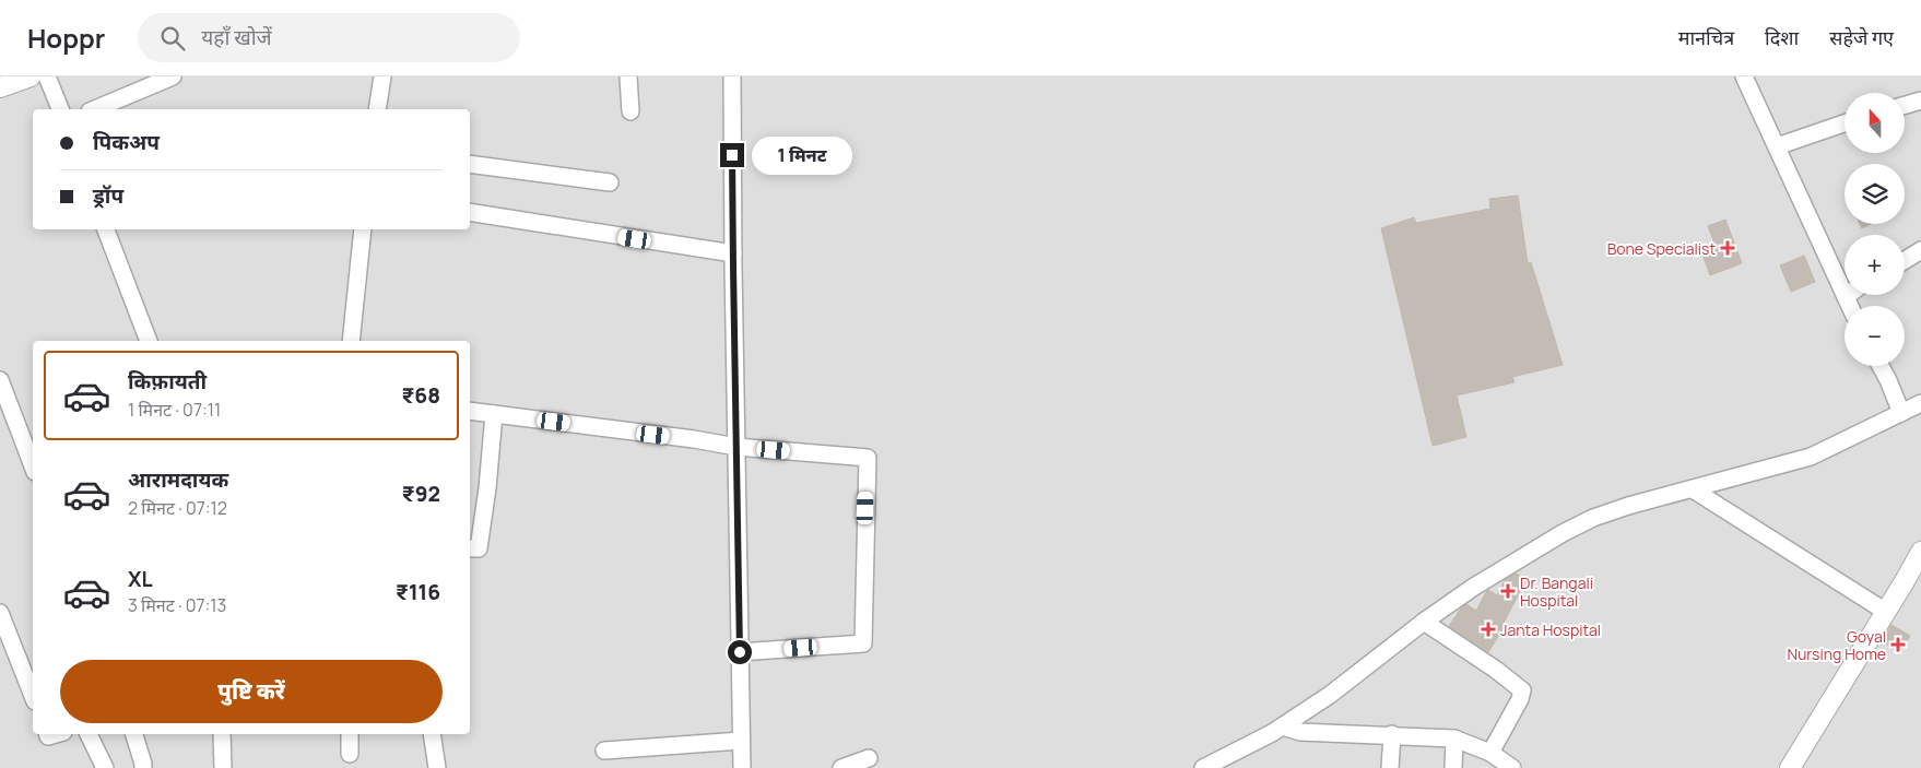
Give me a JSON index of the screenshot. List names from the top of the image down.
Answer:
{
  "places": {
    "health": [
      "Bone Specialist",
      "Dr. Bangali Hospital",
      "Janta Hospital",
      "Goyal Nursing Home"
    ]
  },
  "north": "top",
  "page": {
    "header": "Hoppr",
    "search": "यहाँ खोजें",
    "nav": ["मानचित्र", "दिशा", "सहेजे गए"],
    "map_buttons": ["+", "−"],
    "banner": ["पिकअप", "ड्रॉप"],
    "bubble": "1 मिनट",
    "list": [
      {
        "name": "किफ़ायती",
        "note": "1 मिनट · 07:11",
        "value": "₹68"
      },
      {
        "name": "आरामदायक",
        "note": "2 मिनट · 07:12",
        "value": "₹92"
      },
      {
        "name": "XL",
        "note": "3 मिनट · 07:13",
        "value": "₹116"
      }
    ],
    "buttons": "पुष्टि करें"
  }
}
